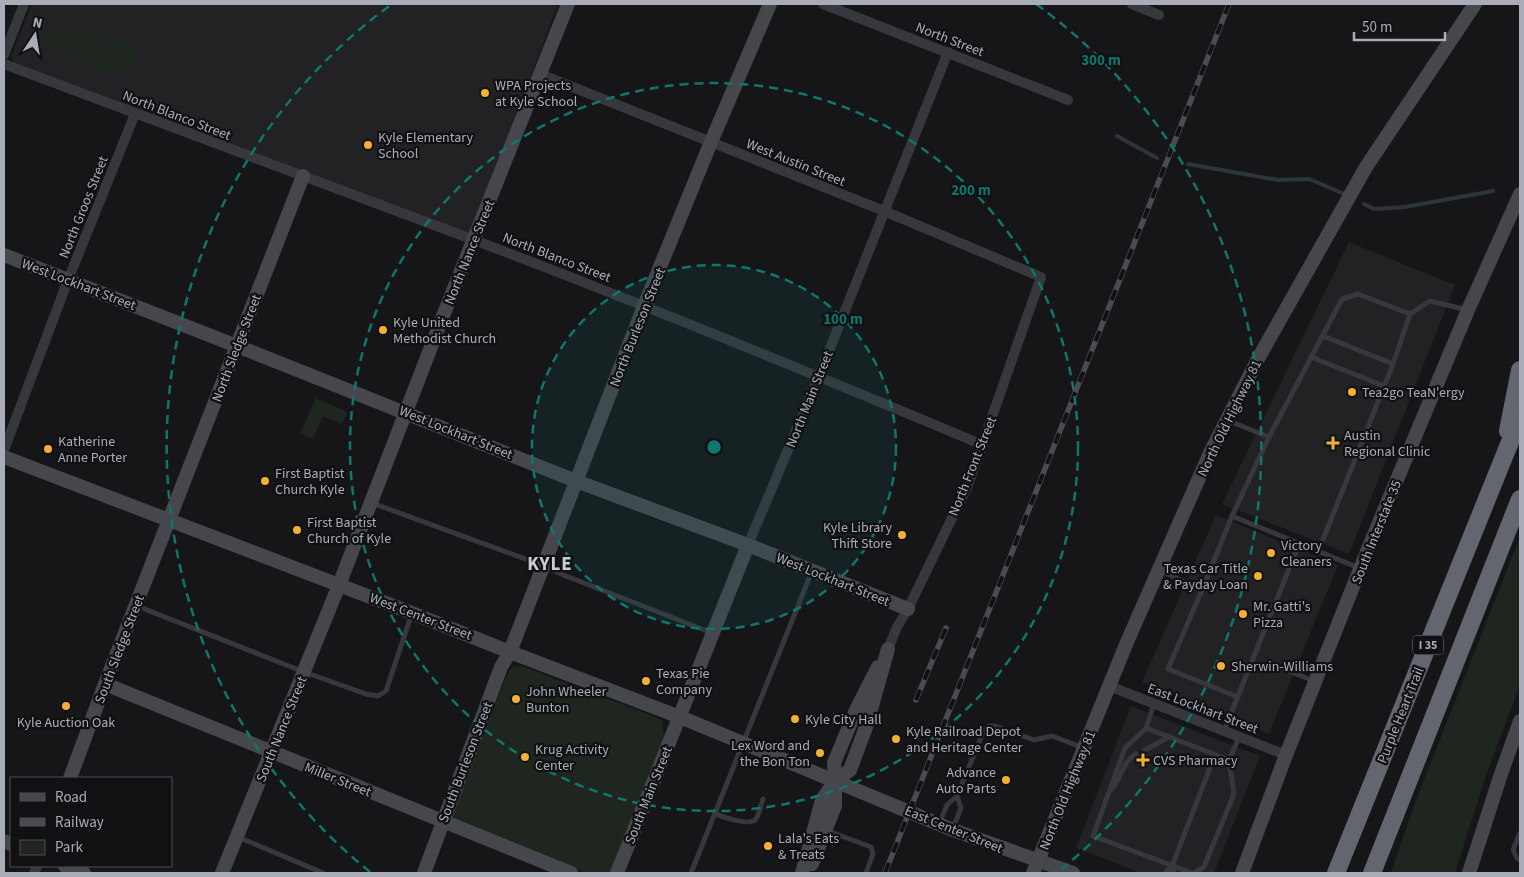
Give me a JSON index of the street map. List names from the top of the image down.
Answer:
{
  "streets": {
    "highway": ["I 35", "Purple Heart Trail"],
    "street": [
      "North Street",
      "North Blanco Street",
      "West Austin Street",
      "North Groos Street",
      "North Nance Street",
      "West Lockhart Street",
      "North Burleson Street",
      "North Sledge Street",
      "North Main Street",
      "North Old Highway 81",
      "North Front Street",
      "South Interstate 35",
      "West Center Street",
      "South Sledge Street",
      "East Lockhart Street",
      "South Nance Street",
      "South Burleson Street",
      "Miller Street",
      "South Main Street",
      "East Center Street"
    ]
  },
  "crossings": [
    ["North Street", "North Main Street"],
    ["North Blanco Street", "North Groos Street"],
    ["North Blanco Street", "North Nance Street"],
    ["North Blanco Street", "North Burleson Street"],
    ["North Blanco Street", "North Sledge Street"],
    ["North Blanco Street", "North Main Street"],
    ["North Blanco Street", "North Front Street"],
    ["West Austin Street", "North Nance Street"],
    ["West Austin Street", "North Burleson Street"],
    ["West Austin Street", "North Main Street"],
    ["West Austin Street", "North Front Street"],
    ["North Groos Street", "West Lockhart Street"],
    ["North Nance Street", "West Lockhart Street"],
    ["North Nance Street", "West Center Street"],
    ["North Nance Street", "South Nance Street"],
    ["West Lockhart Street", "North Burleson Street"],
    ["West Lockhart Street", "North Sledge Street"],
    ["West Lockhart Street", "North Main Street"],
    ["West Lockhart Street", "North Front Street"],
    ["North Burleson Street", "West Center Street"],
    ["North Burleson Street", "South Burleson Street"],
    ["North Sledge Street", "West Center Street"],
    ["North Sledge Street", "South Sledge Street"],
    ["North Main Street", "West Center Street"],
    ["North Main Street", "South Main Street"],
    ["North Old Highway 81", "East Lockhart Street"],
    ["North Old Highway 81", "East Center Street"],
    ["North Front Street", "West Center Street"],
    ["North Front Street", "East Center Street"],
    ["South Interstate 35", "East Lockhart Street"],
    ["West Center Street", "South Sledge Street"],
    ["West Center Street", "South Nance Street"],
    ["West Center Street", "South Burleson Street"],
    ["West Center Street", "South Main Street"],
    ["West Center Street", "East Center Street"],
    ["South Sledge Street", "Miller Street"],
    ["South Nance Street", "Miller Street"],
    ["South Burleson Street", "Miller Street"]
  ],
  "districts": ["KYLE"],
  "places": {
    "other": [
      "WPA Projects at Kyle School",
      "Kyle Elementary School",
      "Kyle United Methodist Church",
      "Tea2go TeaN'ergy",
      "Katherine Anne Porter",
      "First Baptist Church Kyle",
      "First Baptist Church of Kyle",
      "Kyle Library Thift Store",
      "Victory Cleaners",
      "Texas Car Title & Payday Loan",
      "Mr. Gatti's Pizza",
      "Sherwin-Williams",
      "Texas Pie Company",
      "John Wheeler Bunton",
      "Kyle Auction Oak",
      "Kyle City Hall",
      "Kyle Railroad Depot and Heritage Center",
      "Lex Word and the Bon Ton",
      "Krug Activity Center",
      "Advance Auto Parts",
      "Lala's Eats & Treats"
    ],
    "health": ["Austin Regional Clinic", "CVS Pharmacy"]
  },
  "legend": ["Road", "Railway", "Park"],
  "scale_bar": "50 m",
  "north": "top",
  "rings": ["300 m", "200 m", "100 m"]
}
